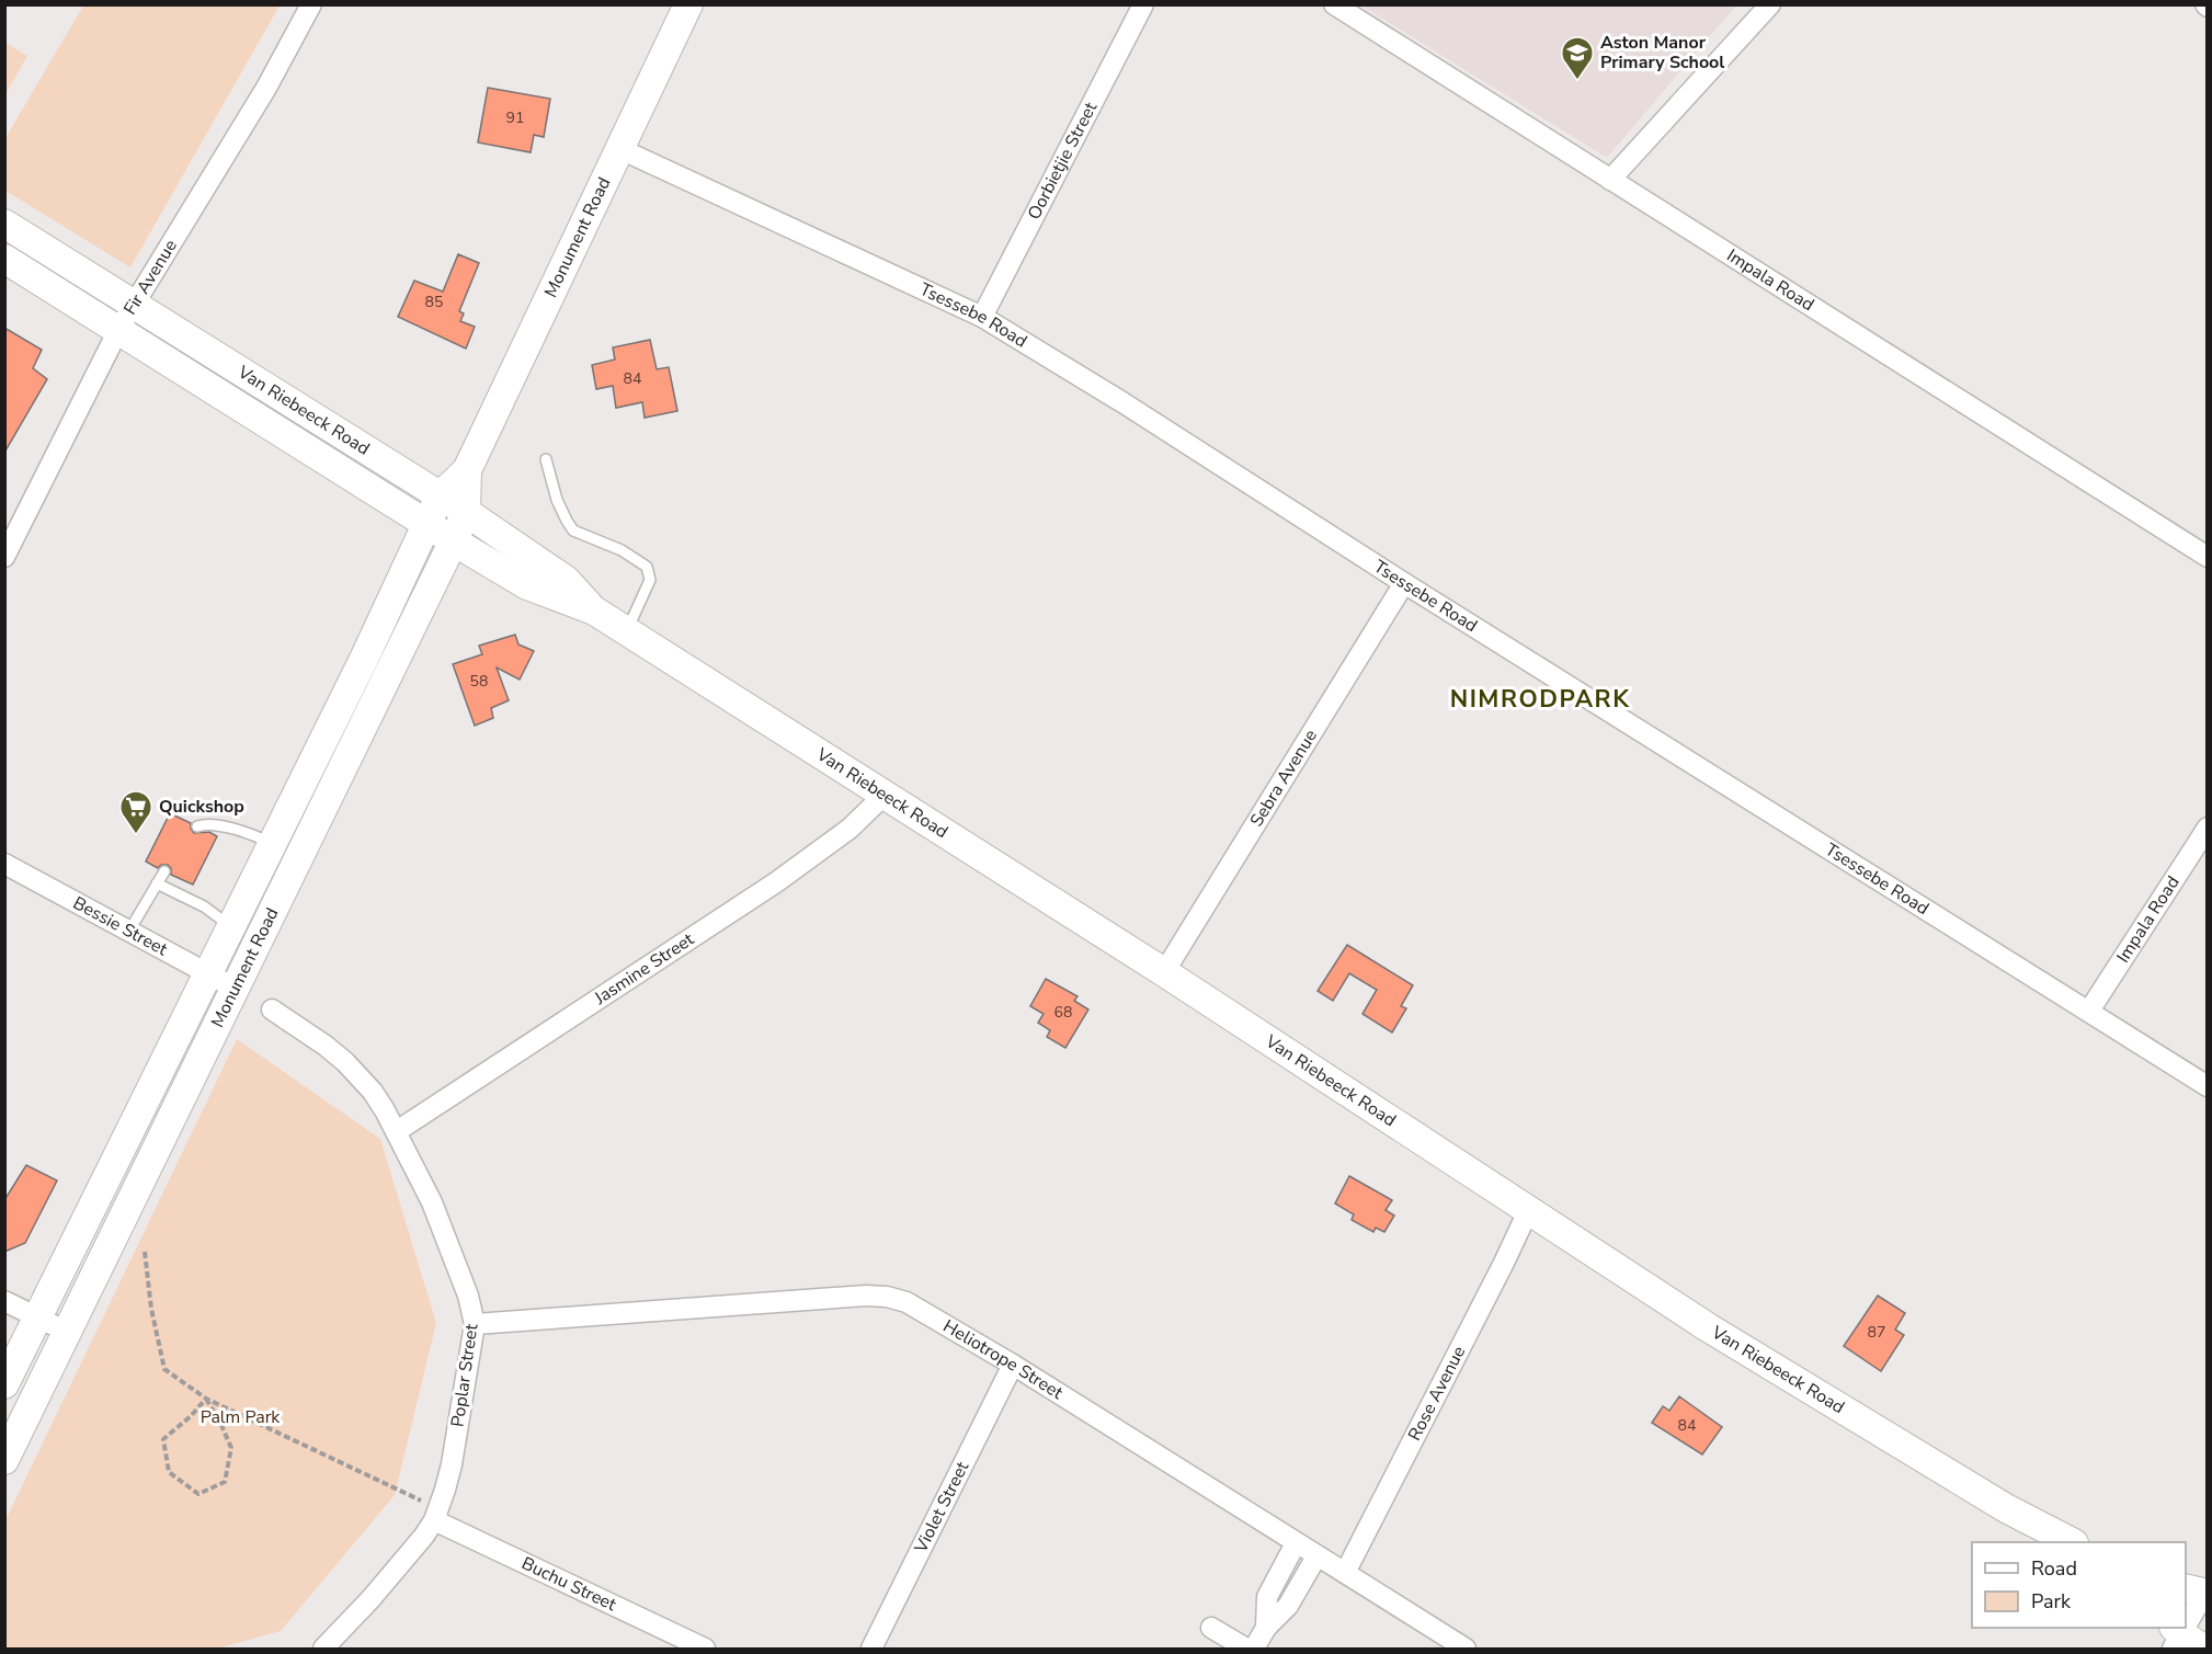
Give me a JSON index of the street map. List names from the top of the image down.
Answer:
{
  "streets": {
    "street": [
      "Oorbietjie Street",
      "Monument Road",
      "Fir Avenue",
      "Impala Road",
      "Tsessebe Road",
      "Van Riebeeck Road",
      "Sebra Avenue",
      "Bessie Street",
      "Jasmine Street",
      "Heliotrope Street",
      "Poplar Street",
      "Rose Avenue",
      "Violet Street",
      "Buchu Street"
    ]
  },
  "crossings": [
    ["Oorbietjie Street", "Tsessebe Road"],
    ["Monument Road", "Tsessebe Road"],
    ["Monument Road", "Van Riebeeck Road"],
    ["Monument Road", "Bessie Street"],
    ["Fir Avenue", "Van Riebeeck Road"],
    ["Impala Road", "Tsessebe Road"],
    ["Tsessebe Road", "Sebra Avenue"],
    ["Van Riebeeck Road", "Sebra Avenue"],
    ["Van Riebeeck Road", "Jasmine Street"],
    ["Van Riebeeck Road", "Rose Avenue"],
    ["Jasmine Street", "Poplar Street"],
    ["Heliotrope Street", "Poplar Street"],
    ["Heliotrope Street", "Rose Avenue"],
    ["Heliotrope Street", "Violet Street"],
    ["Poplar Street", "Buchu Street"]
  ],
  "districts": ["NIMRODPARK"],
  "parks": ["Palm Park"],
  "places": {
    "school or university": ["Aston Manor Primary School"],
    "supermarket": ["Quickshop"]
  },
  "house_numbers": [
    "91",
    "85",
    "84",
    "58",
    "68",
    "87",
    "84"
  ],
  "legend": ["Road", "Park"]
}
